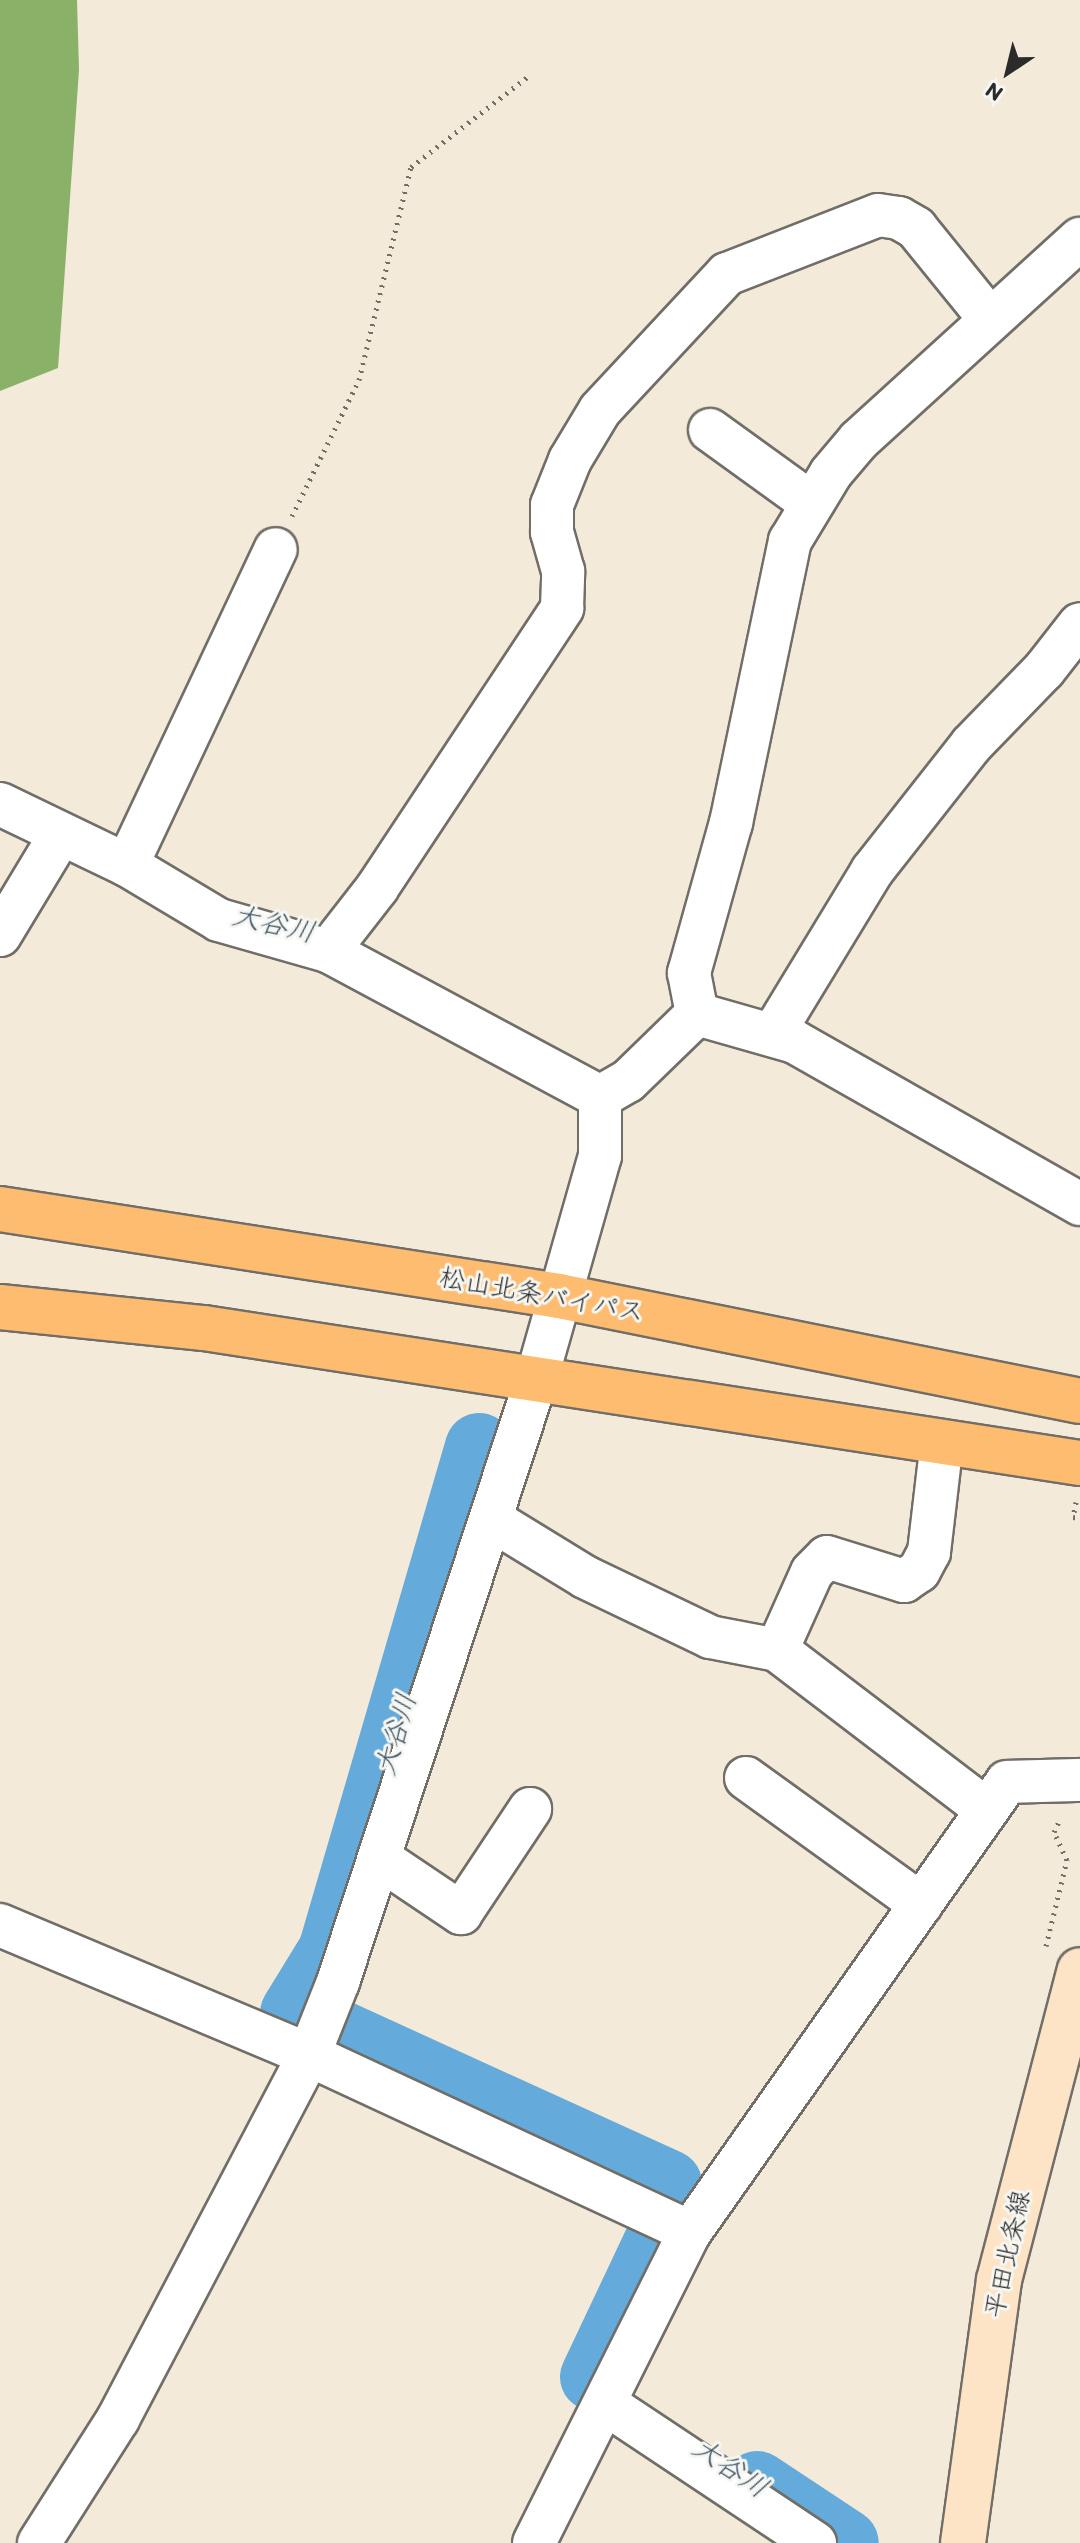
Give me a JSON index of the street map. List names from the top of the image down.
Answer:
{
  "streets": {
    "highway": ["松山北条バイパス"],
    "main road": ["平田北条線"]
  },
  "water": ["大谷川"],
  "north": "bottom left"
}
